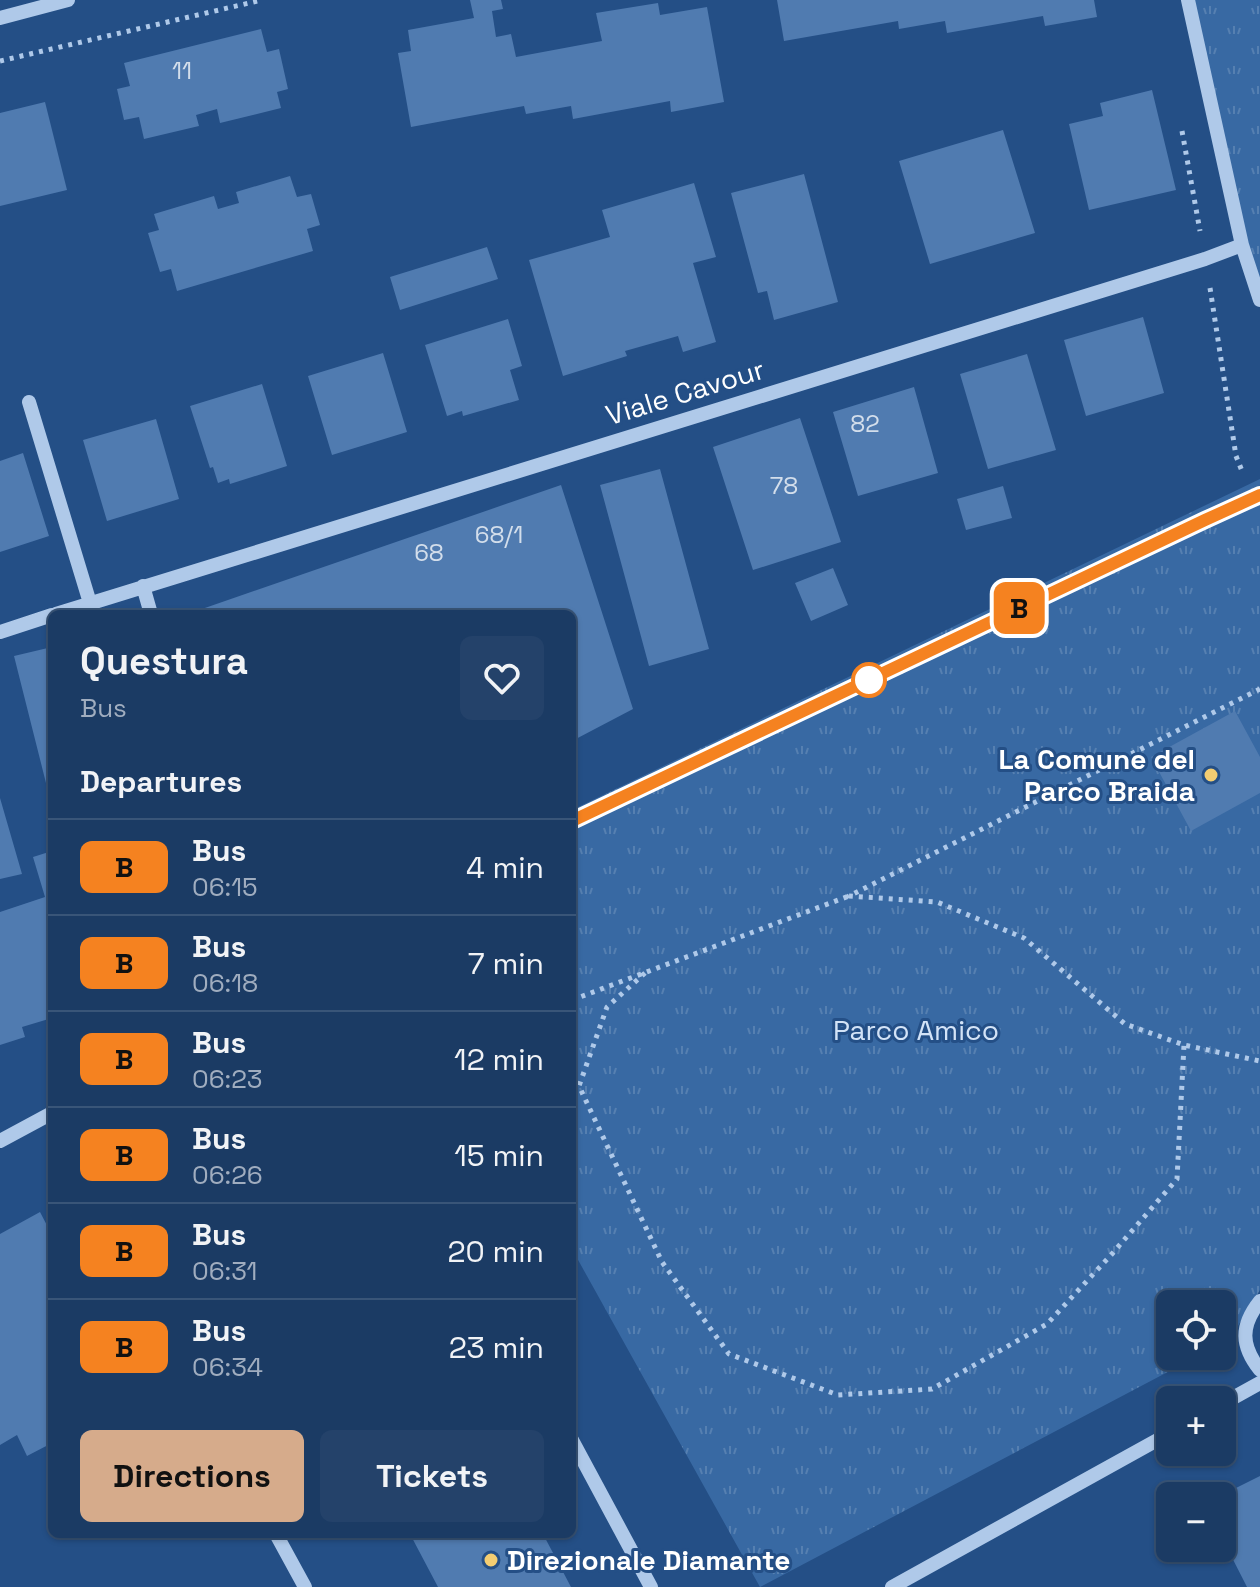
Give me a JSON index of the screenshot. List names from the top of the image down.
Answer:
{
  "streets": {
    "street": ["Viale Cavour"]
  },
  "parks": ["Parco Amico"],
  "places": ["La Comune del Parco Braida", "Direzionale Diamante"],
  "lines": ["bus line B"],
  "house_numbers": [
    "11",
    "82",
    "78",
    "68/1",
    "68"
  ],
  "page": {
    "on_map": "B",
    "heading": [
      ["Questura", "Bus"],
      "Departures"
    ],
    "list": [
      {
        "mark": "B",
        "name": "Bus",
        "note": "06:15",
        "value": "4 min"
      },
      {
        "mark": "B",
        "name": "Bus",
        "note": "06:18",
        "value": "7 min"
      },
      {
        "mark": "B",
        "name": "Bus",
        "note": "06:23",
        "value": "12 min"
      },
      {
        "mark": "B",
        "name": "Bus",
        "note": "06:26",
        "value": "15 min"
      },
      {
        "mark": "B",
        "name": "Bus",
        "note": "06:31",
        "value": "20 min"
      },
      {
        "mark": "B",
        "name": "Bus",
        "note": "06:34",
        "value": "23 min"
      }
    ],
    "map_buttons": ["+", "−"],
    "buttons": ["Directions", "Tickets"]
  }
}
